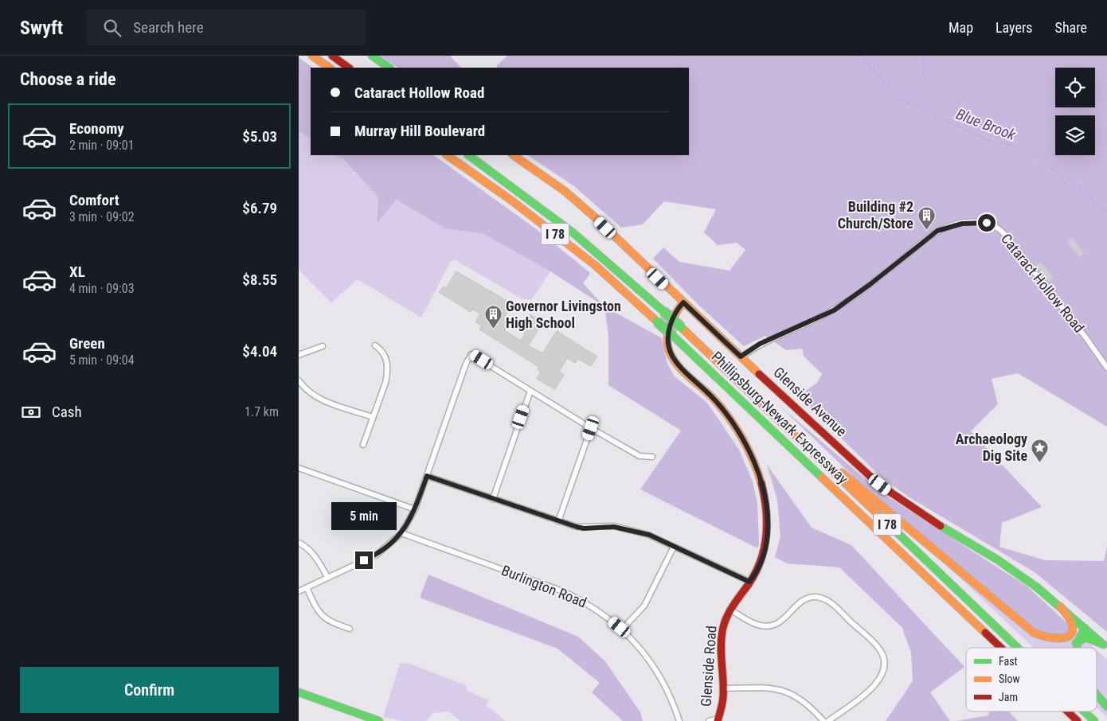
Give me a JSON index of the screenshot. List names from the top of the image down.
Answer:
{
  "streets": {
    "main road": [
      "I 78",
      "Glenside Avenue",
      "Phillipsburg-Newark Expressway",
      "Glenside Road"
    ],
    "street": ["Cataract Hollow Road", "Burlington Road"]
  },
  "crossings": [
    ["Cataract Hollow Road", "Glenside Avenue"],
    ["Glenside Avenue", "Glenside Road"]
  ],
  "water": ["Blue Brook"],
  "places": {
    "building": ["Building #2 Church/Store", "Governor Livingston High School"],
    "place": ["Archaeology Dig Site"]
  },
  "legend": ["Fast", "Slow", "Jam"],
  "page": {
    "header": "Swyft",
    "search": "Search here",
    "nav": ["Map", "Layers", "Share"],
    "heading": "Choose a ride",
    "banner": ["Cataract Hollow Road", "Murray Hill Boulevard"],
    "list": [
      {
        "name": "Economy",
        "note": "2 min · 09:01",
        "value": "$5.03"
      },
      {
        "name": "Comfort",
        "note": "3 min · 09:02",
        "value": "$6.79"
      },
      {
        "name": "XL",
        "note": "4 min · 09:03",
        "value": "$8.55"
      },
      {
        "name": "Green",
        "note": "5 min · 09:04",
        "value": "$4.04"
      }
    ],
    "pay": ["Cash", "1.7 km"],
    "bubble": "5 min",
    "buttons": "Confirm"
  }
}
